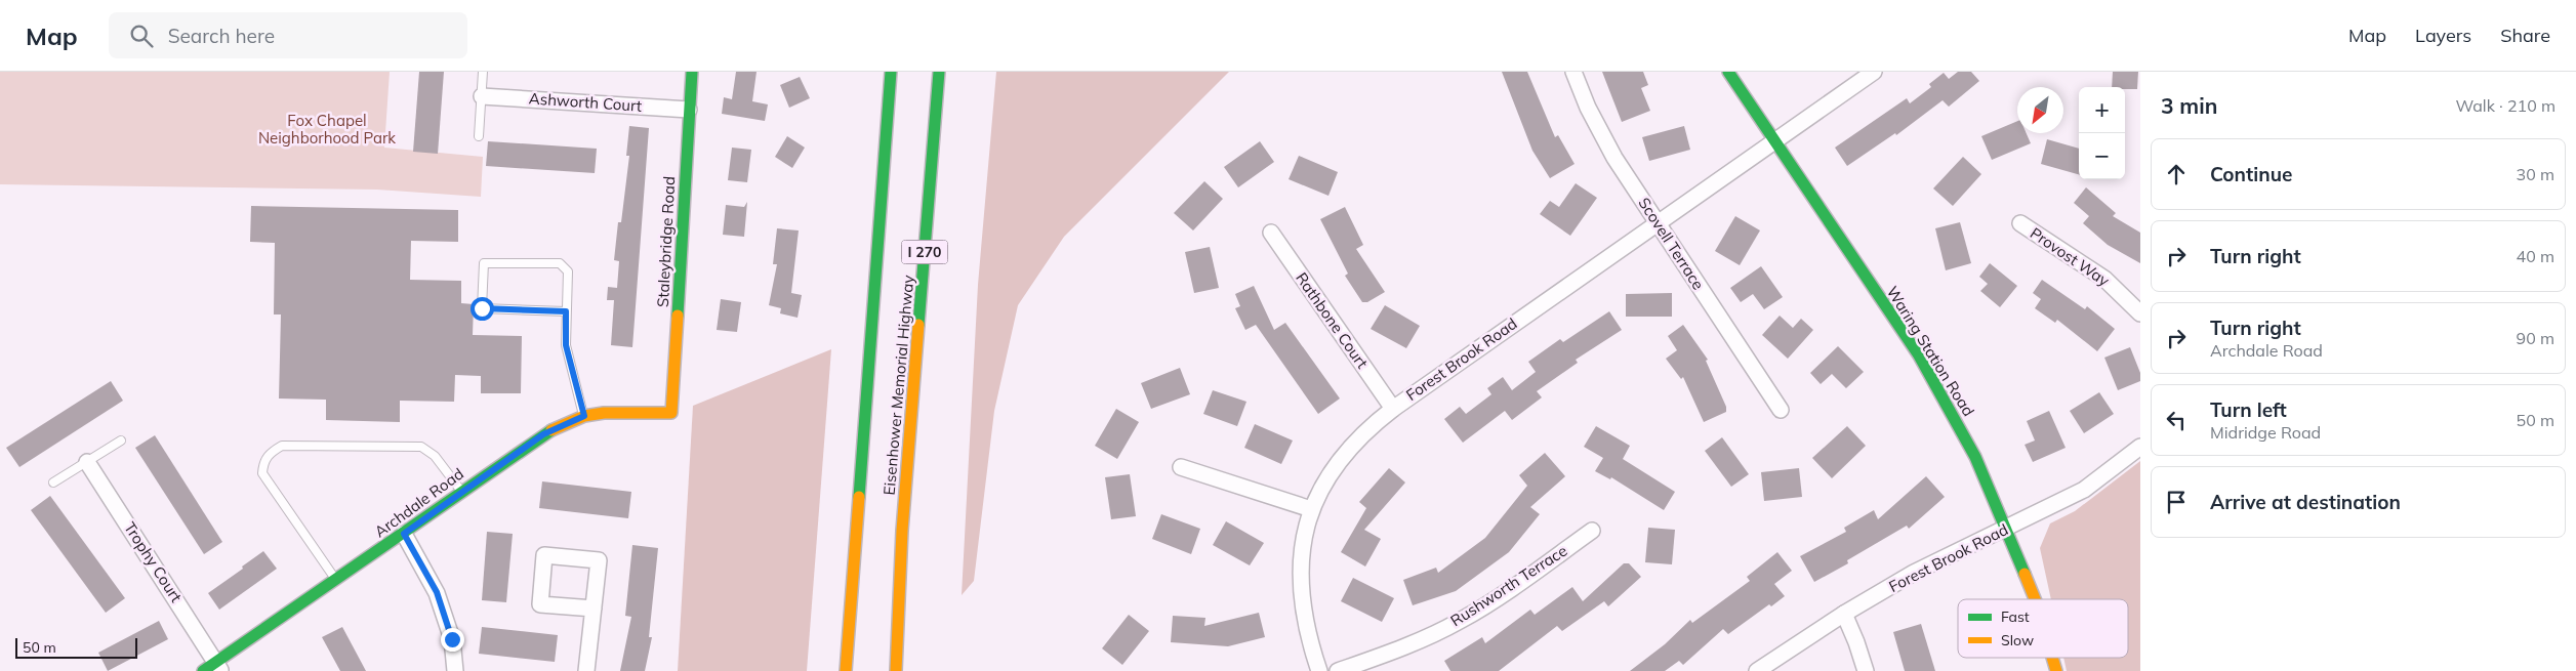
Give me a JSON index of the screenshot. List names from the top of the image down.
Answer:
{
  "streets": {
    "main road": [
      "Staleybridge Road",
      "I 270",
      "Waring Station Road",
      "Eisenhower Memorial Highway",
      "Archdale Road"
    ],
    "street": [
      "Ashworth Court",
      "Scovell Terrace",
      "Provost Way",
      "Rathbone Court",
      "Forest Brook Road",
      "Trophy Court",
      "Rushworth Terrace"
    ]
  },
  "crossings": [
    ["Ashworth Court", "Staleybridge Road"],
    ["Staleybridge Road", "Archdale Road"],
    ["Scovell Terrace", "Forest Brook Road"],
    ["Rathbone Court", "Forest Brook Road"],
    ["Waring Station Road", "Forest Brook Road"],
    ["Archdale Road", "Trophy Court"]
  ],
  "parks": ["Fox Chapel Neighborhood Park"],
  "legend": ["Fast", "Slow"],
  "scale_bar": "50 m",
  "north": "bottom left",
  "page": {
    "header": "Map",
    "search": "Search here",
    "nav": ["Map", "Layers", "Share"],
    "heading": ["3 min", "Walk · 210 m"],
    "map_buttons": ["+", "−"],
    "list": [
      ["Continue", "30 m"],
      ["Turn right", "40 m"],
      ["Turn right", "Archdale Road", "90 m"],
      ["Turn left", "Midridge Road", "50 m"],
      "Arrive at destination"
    ],
    "scale": "50 m"
  }
}
